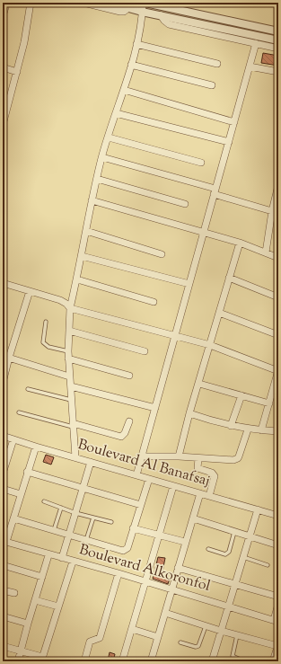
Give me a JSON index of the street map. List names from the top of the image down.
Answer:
{
  "streets": {
    "street": ["Boulevard Al Banafsaj", "Boulevard Alkoronfol"]
  }
}
